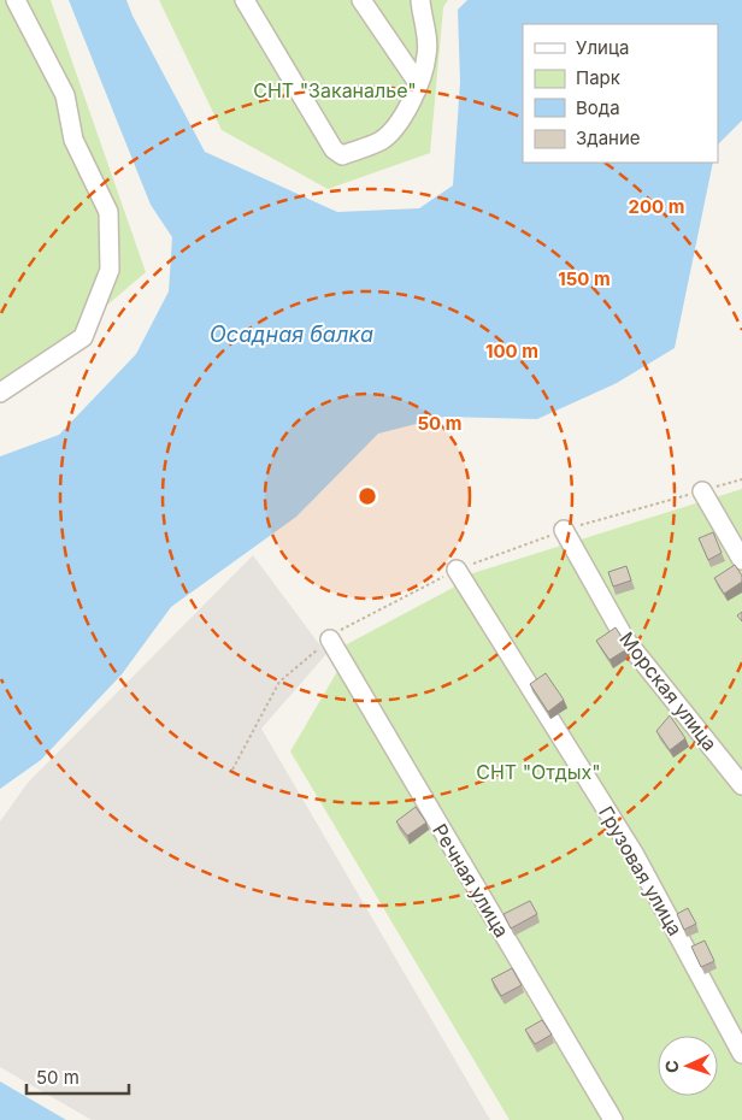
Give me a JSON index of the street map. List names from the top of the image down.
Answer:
{
  "streets": {
    "street": ["Морская улица", "Грузовая улица", "Речная улица"]
  },
  "water": ["Осадная балка"],
  "parks": ["СНТ \"Заканалье\"", "СНТ \"Отдых\""],
  "legend": [
    "Улица",
    "Парк",
    "Вода",
    "Здание"
  ],
  "scale_bar": "50 m",
  "north": "left",
  "rings": [
    "200 m",
    "150 m",
    "100 m",
    "50 m"
  ]
}
